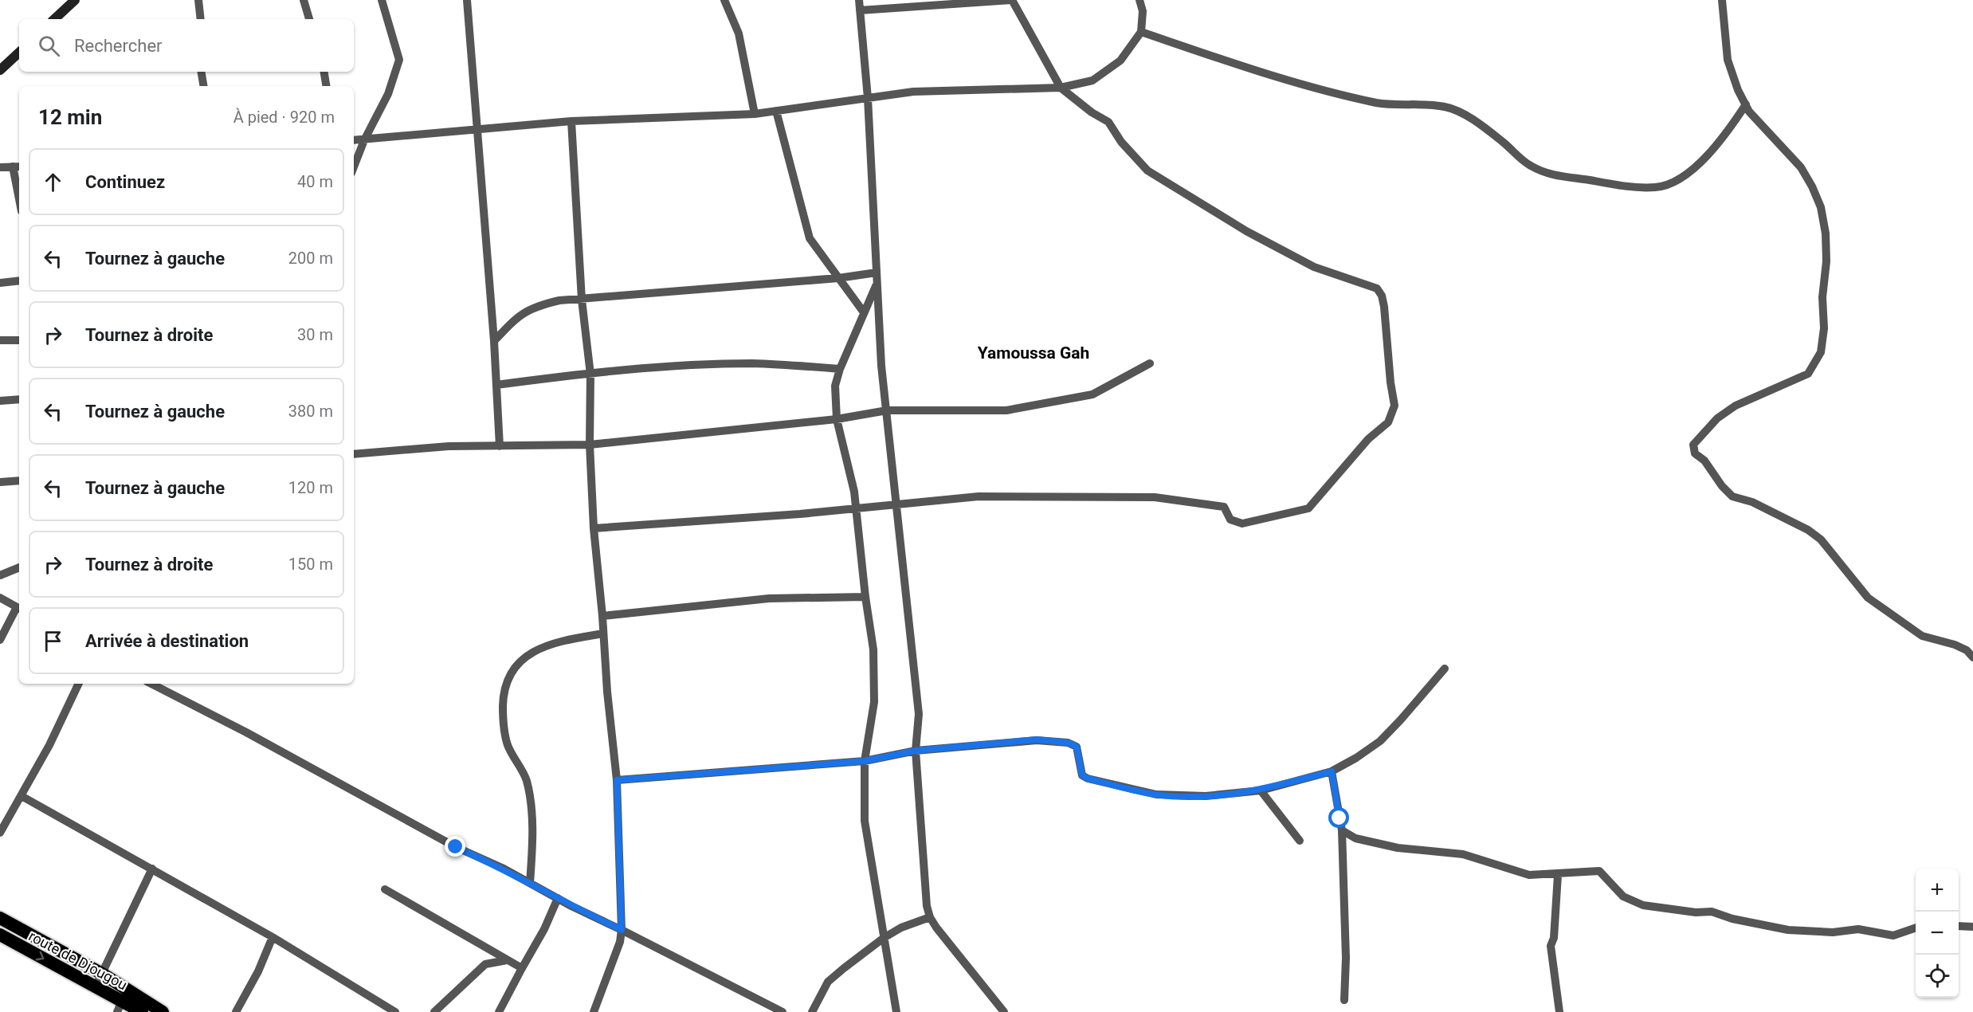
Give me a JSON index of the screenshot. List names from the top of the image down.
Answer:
{
  "streets": {
    "highway": ["route de Djougou"]
  },
  "districts": ["Yamoussa Gah"],
  "page": {
    "search": "Rechercher",
    "heading": ["12 min", "À pied · 920 m"],
    "list": [
      ["Continuez", "40 m"],
      ["Tournez à gauche", "200 m"],
      ["Tournez à droite", "30 m"],
      ["Tournez à gauche", "380 m"],
      ["Tournez à gauche", "120 m"],
      ["Tournez à droite", "150 m"],
      "Arrivée à destination"
    ],
    "map_buttons": ["+", "−"]
  }
}
